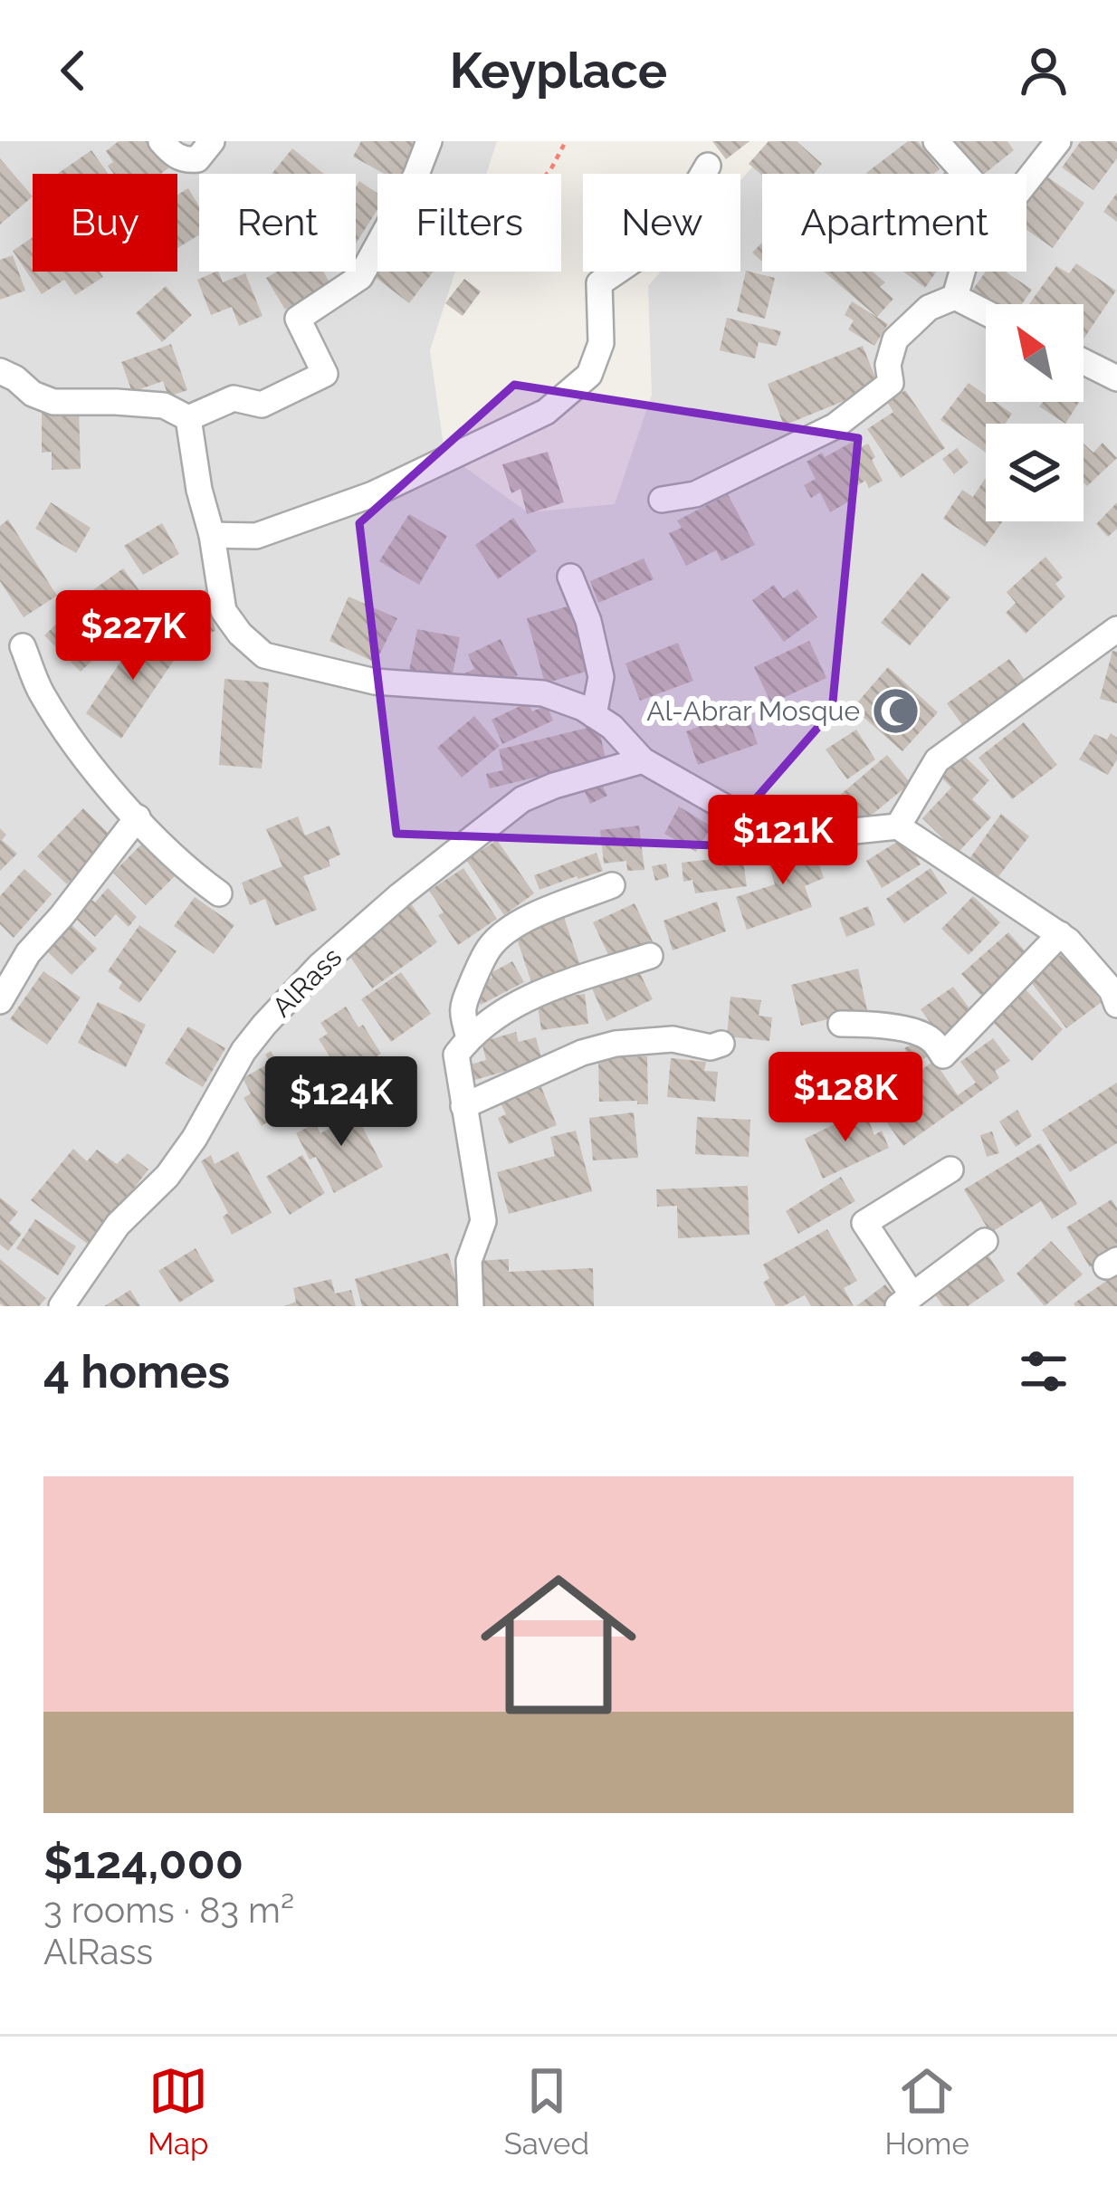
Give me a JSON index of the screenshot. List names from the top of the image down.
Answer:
{
  "streets": {
    "street": ["AlRass"]
  },
  "places": {
    "mosque": ["Al-Abrar Mosque"]
  },
  "north": "top left",
  "page": {
    "header": "Keyplace",
    "chip": [
      "Buy",
      "Rent",
      "Filters",
      "New",
      "Apartment"
    ],
    "price": [
      "$227K",
      "$121K",
      "$128K",
      "$124K"
    ],
    "heading": "4 homes",
    "list": [
      {
        "name": "$124,000",
        "note": "3 rooms · 83 m² · AlRass"
      }
    ],
    "tabs": ["Map", "Saved", "Home"]
  }
}
